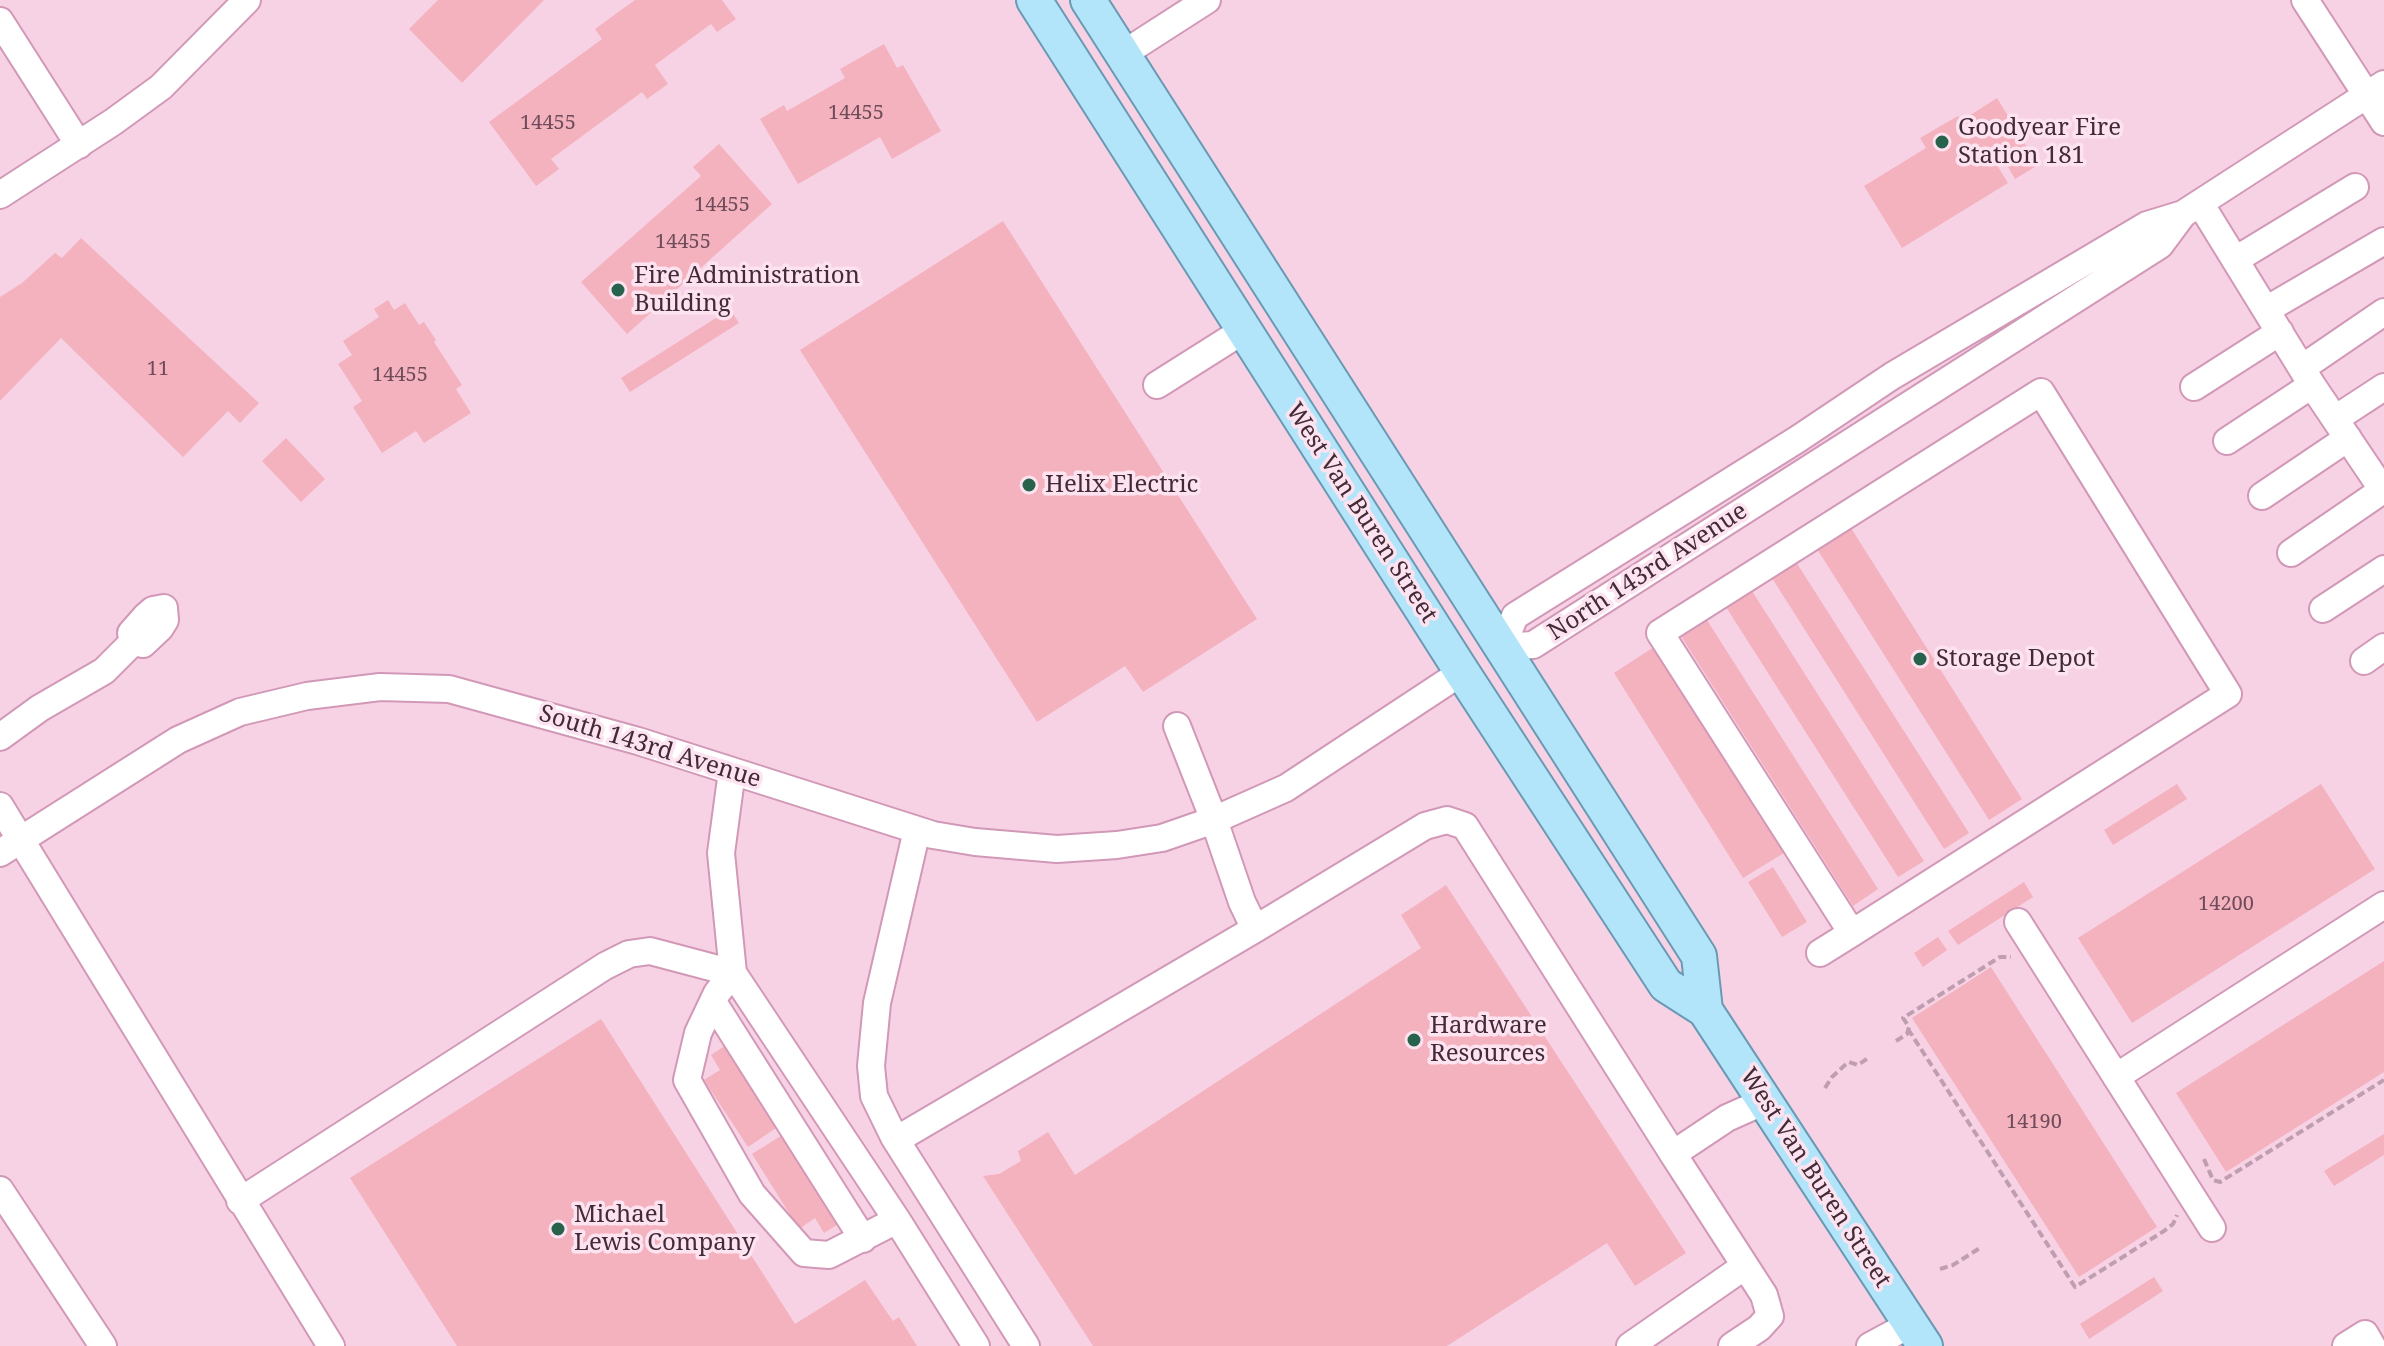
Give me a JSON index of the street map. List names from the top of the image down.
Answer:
{
  "streets": {
    "main road": ["West Van Buren Street"],
    "street": ["North 143rd Avenue", "South 143rd Avenue"]
  },
  "crossings": [
    ["West Van Buren Street", "North 143rd Avenue"],
    ["West Van Buren Street", "South 143rd Avenue"]
  ],
  "places": [
    "Goodyear Fire Station 181",
    "Fire Administration Building",
    "Helix Electric",
    "Storage Depot",
    "Hardware Resources",
    "Michael Lewis Company"
  ],
  "house_numbers": [
    "14455",
    "14455",
    "14455",
    "14455",
    "11",
    "14455",
    "14200",
    "14190"
  ]
}
